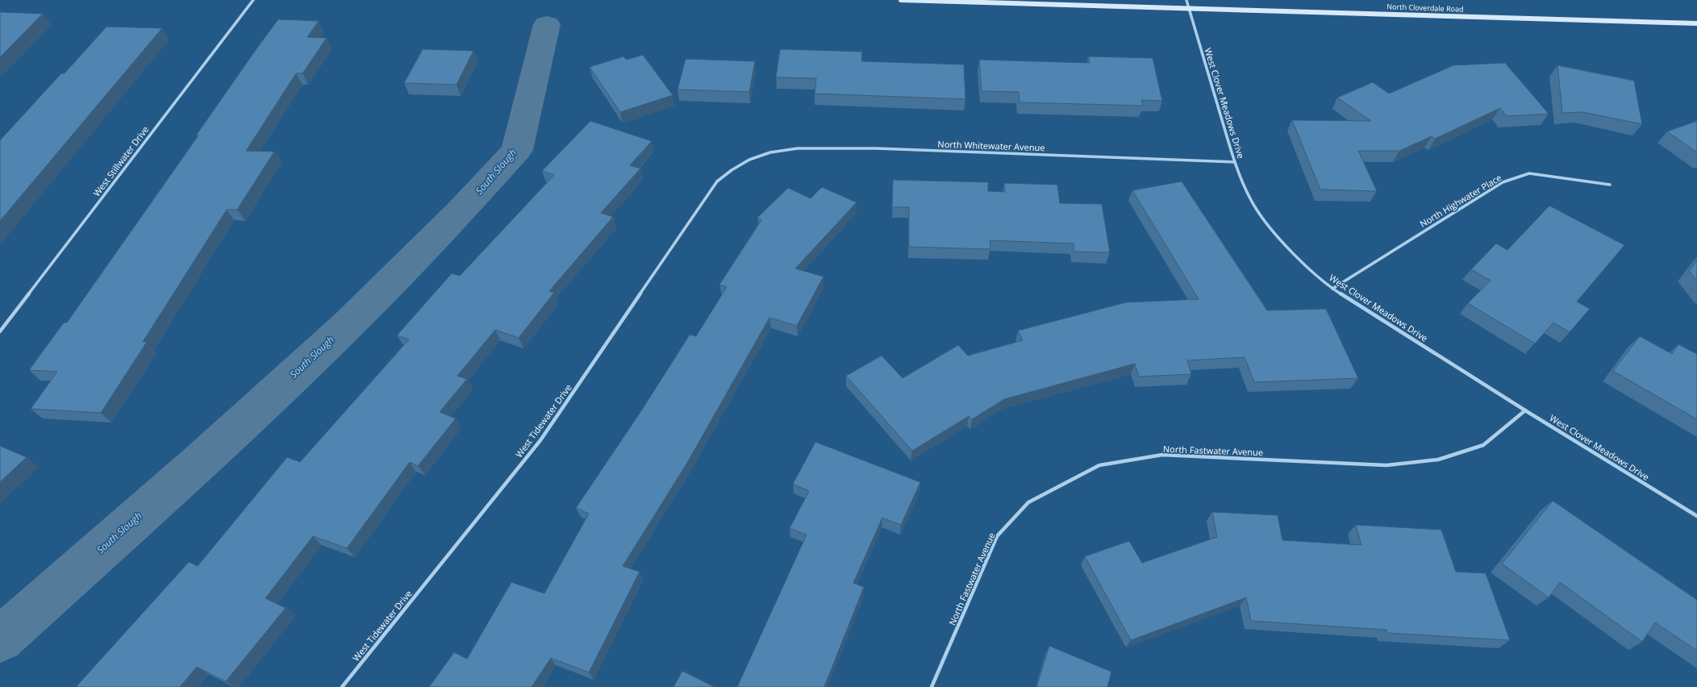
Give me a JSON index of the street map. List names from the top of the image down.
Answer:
{
  "streets": {
    "main road": ["North Cloverdale Road"],
    "street": [
      "West Clover Meadows Drive",
      "North Whitewater Avenue",
      "West Stillwater Drive",
      "North Highwater Place",
      "West Tidewater Drive",
      "North Fastwater Avenue"
    ]
  },
  "crossings": [
    ["North Cloverdale Road", "West Clover Meadows Drive"],
    ["West Clover Meadows Drive", "North Whitewater Avenue"],
    ["West Clover Meadows Drive", "North Highwater Place"],
    ["West Clover Meadows Drive", "North Fastwater Avenue"],
    ["North Whitewater Avenue", "West Tidewater Drive"]
  ],
  "water": ["South Slough"]
}
